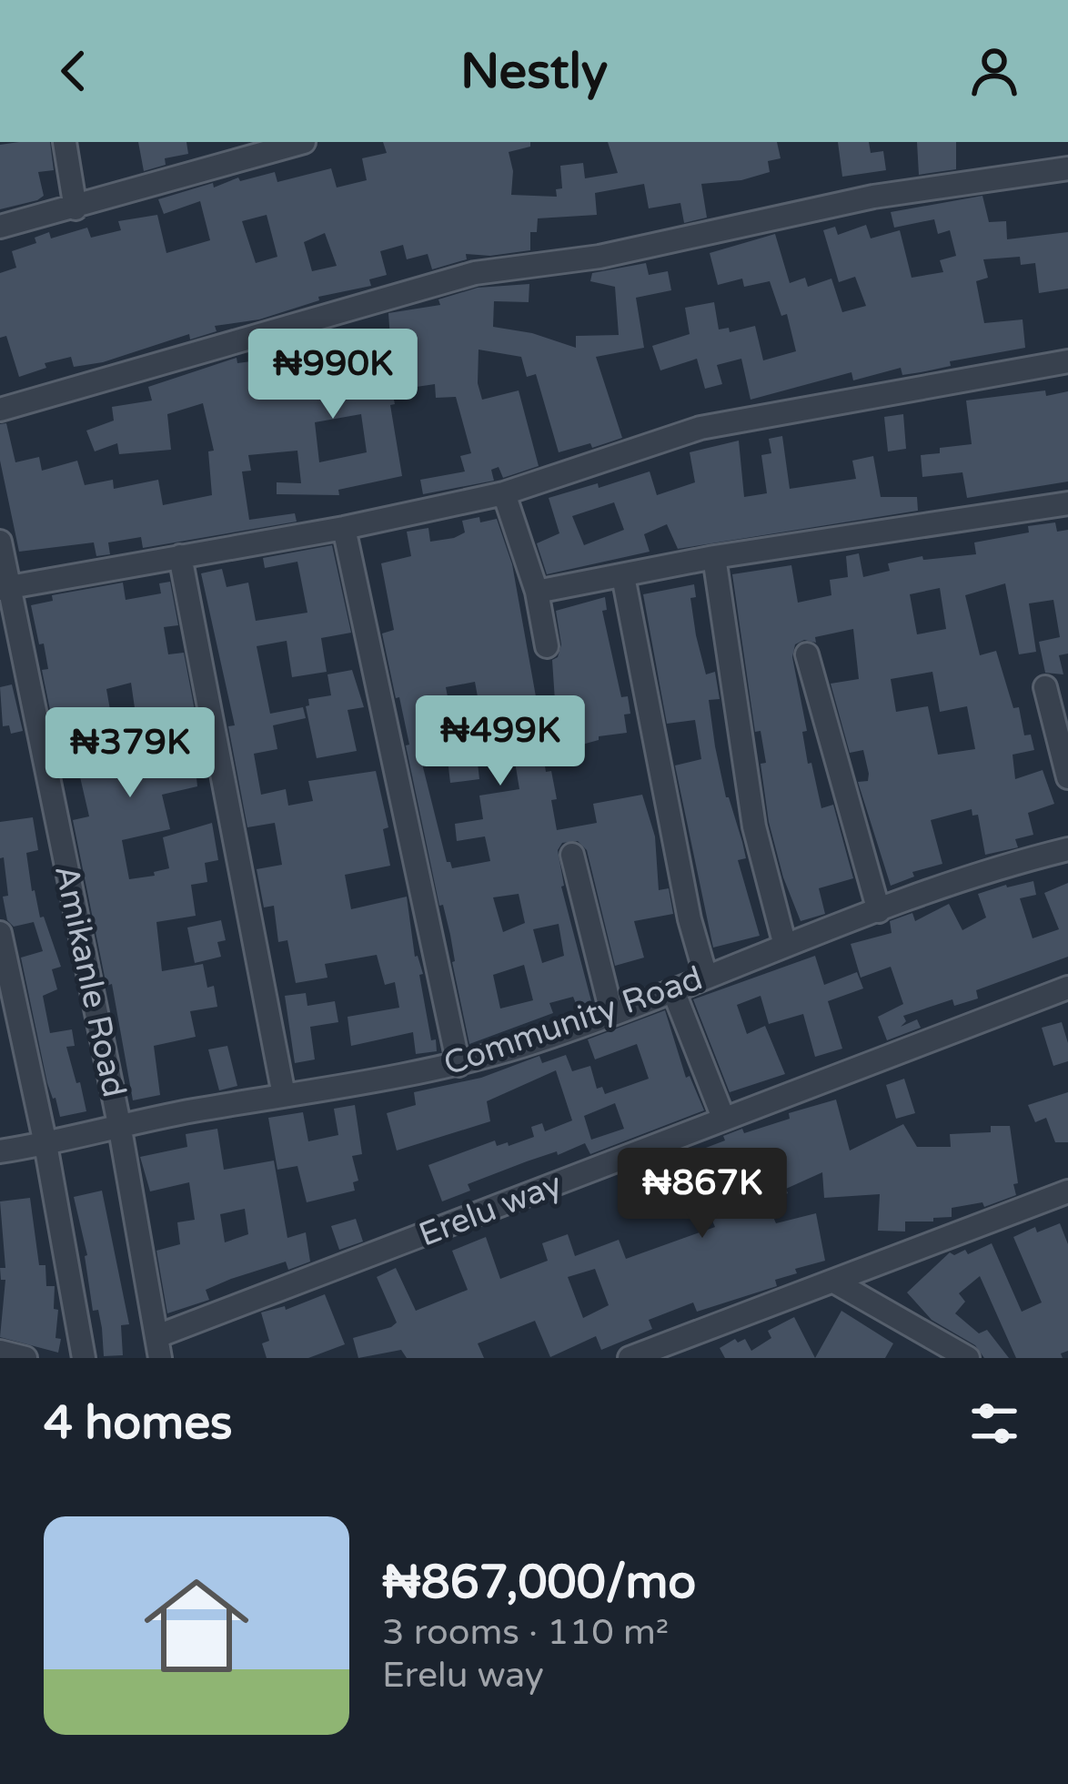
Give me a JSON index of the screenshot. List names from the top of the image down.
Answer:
{
  "streets": {
    "street": ["Amikanle Road", "Community Road", "Erelu way"]
  },
  "crossings": [
    ["Amikanle Road", "Community Road"],
    ["Amikanle Road", "Erelu way"]
  ],
  "page": {
    "header": "Nestly",
    "price": [
      "₦990K",
      "₦499K",
      "₦379K",
      "₦867K"
    ],
    "heading": "4 homes",
    "list": [
      {
        "name": "₦867,000/mo",
        "note": "3 rooms · 110 m² · Erelu way"
      }
    ]
  }
}
